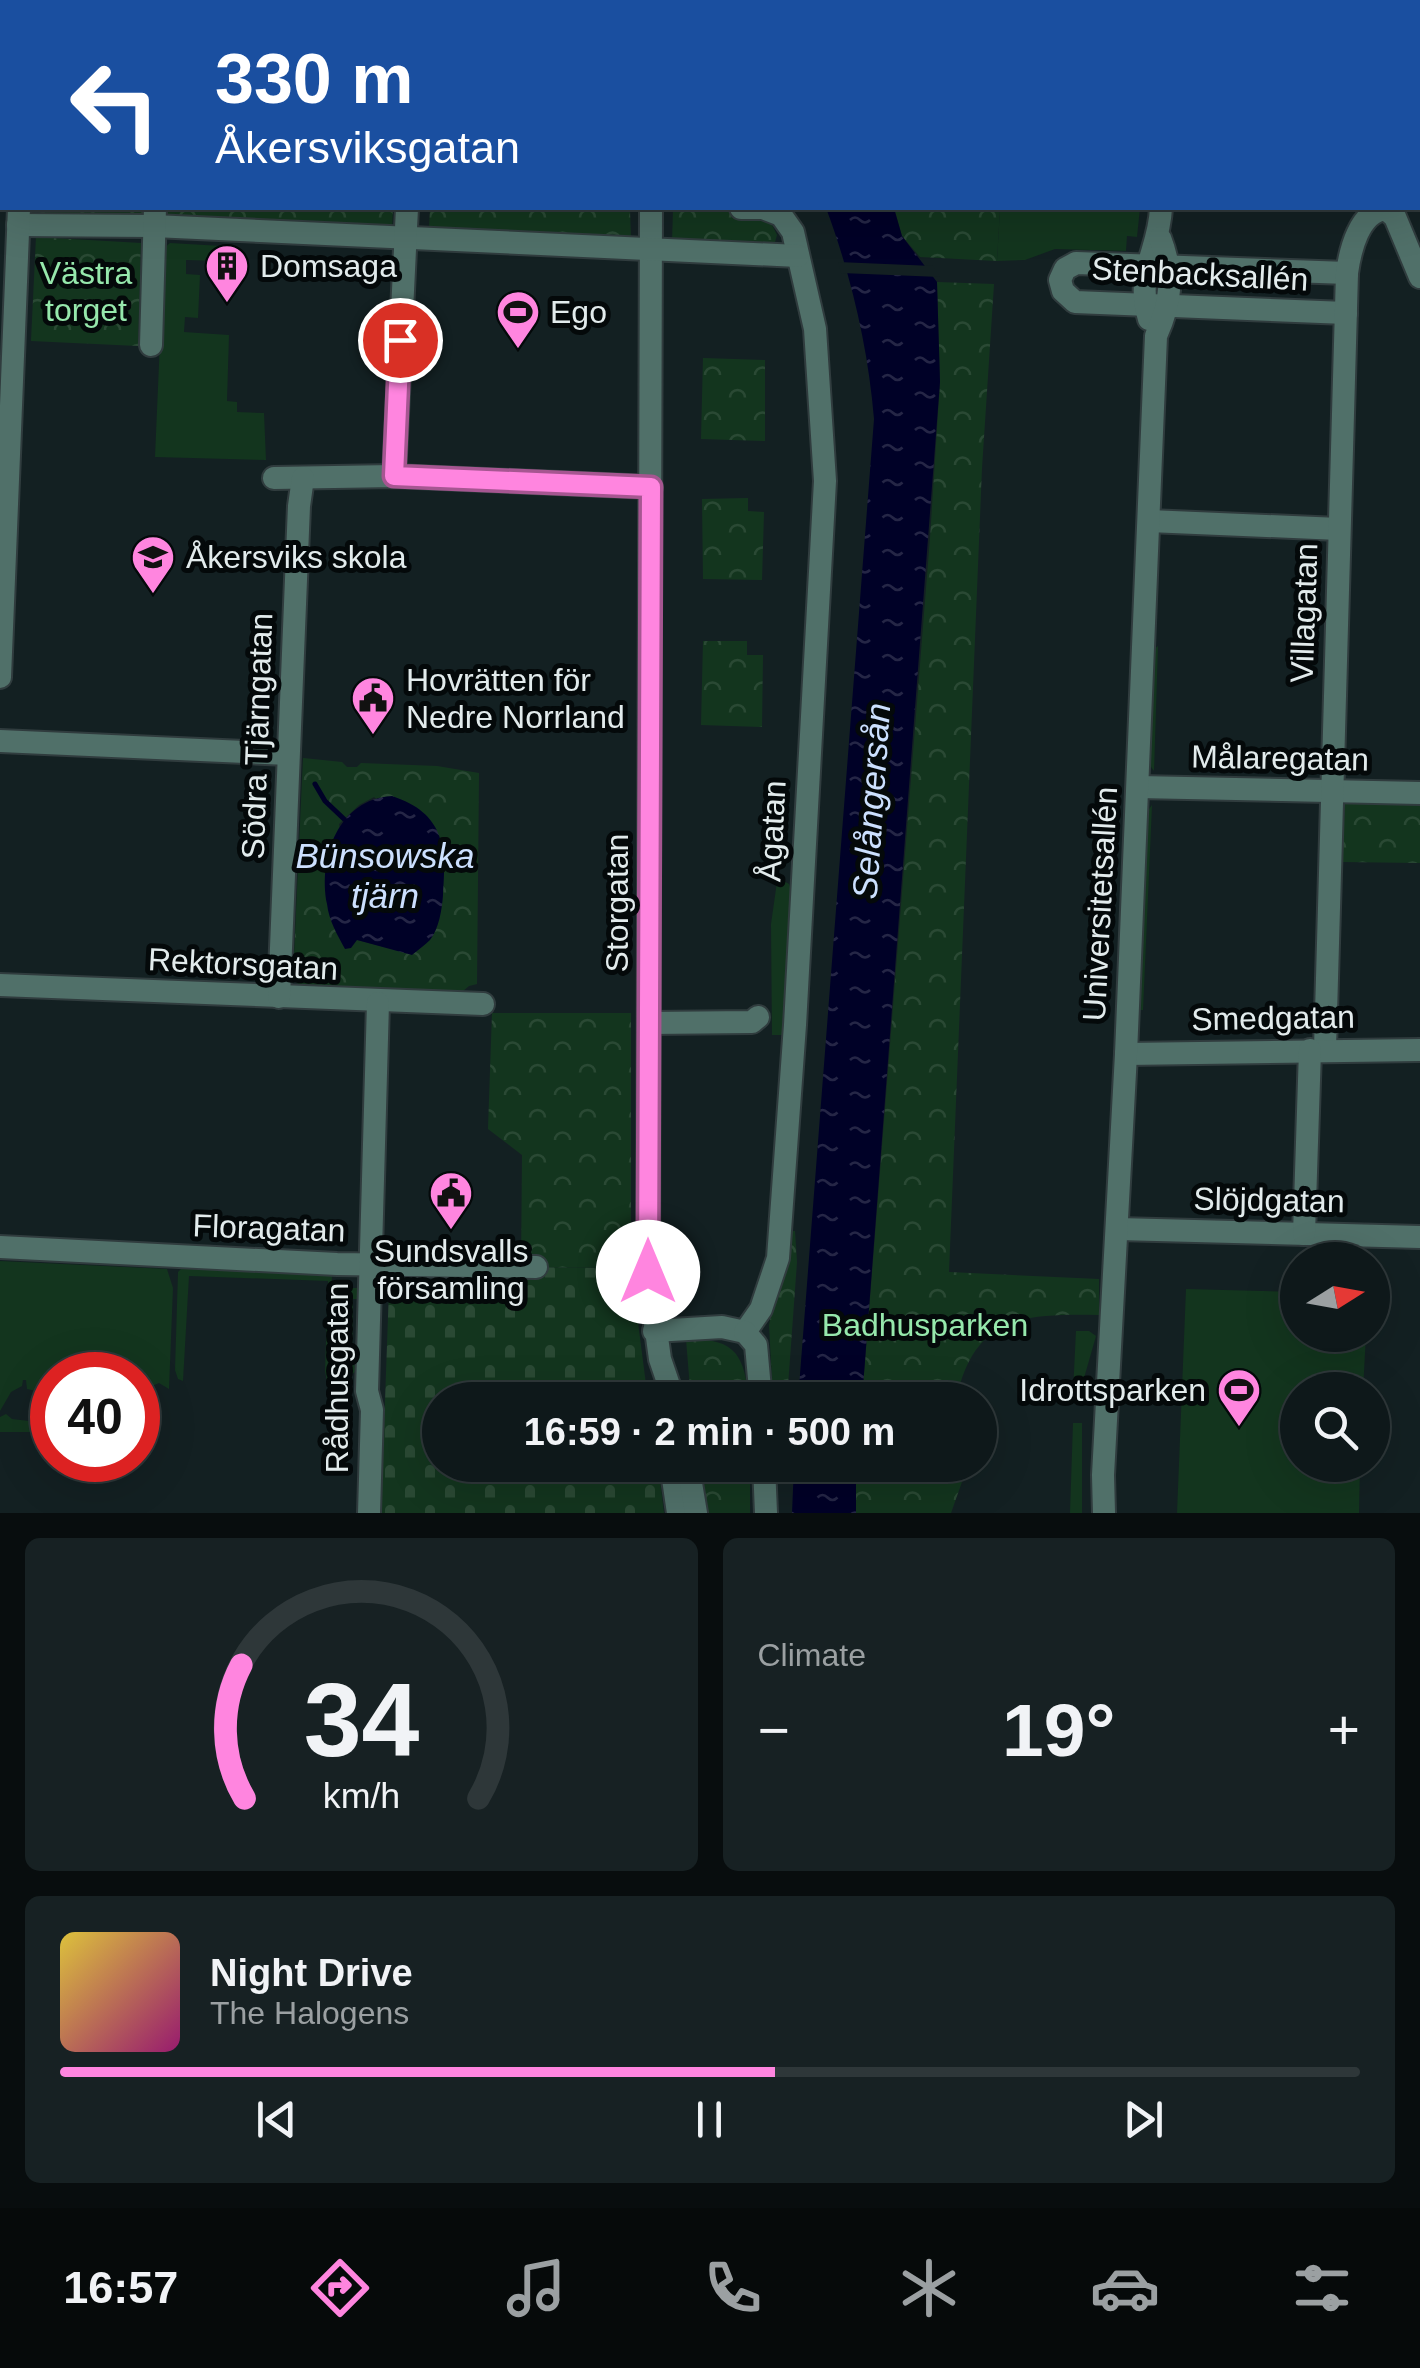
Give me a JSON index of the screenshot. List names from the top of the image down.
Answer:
{
  "streets": {
    "street": [
      "Stenbacksallén",
      "Villagatan",
      "Södra Tjärngatan",
      "Målaregatan",
      "Ågatan",
      "Storgatan",
      "Universitetsallén",
      "Rektorsgatan",
      "Smedgatan",
      "Slöjdgatan",
      "Floragatan",
      "Rådhusgatan"
    ]
  },
  "crossings": [
    ["Stenbacksallén", "Villagatan"],
    ["Stenbacksallén", "Universitetsallén"],
    ["Villagatan", "Målaregatan"],
    ["Villagatan", "Smedgatan"],
    ["Villagatan", "Slöjdgatan"],
    ["Södra Tjärngatan", "Rektorsgatan"],
    ["Målaregatan", "Universitetsallén"],
    ["Universitetsallén", "Smedgatan"],
    ["Universitetsallén", "Slöjdgatan"],
    ["Rektorsgatan", "Rådhusgatan"],
    ["Floragatan", "Rådhusgatan"]
  ],
  "water": ["Selångersån", "Bünsowska tjärn"],
  "parks": ["Västra torget", "Badhusparken"],
  "places": {
    "building": ["Domsaga"],
    "sports": ["Ego", "Idrottsparken"],
    "school or university": ["Åkersviks skola"],
    "public building": ["Hovrätten för Nedre Norrland", "Sundsvalls församling"]
  },
  "north": "right",
  "page": {
    "turn": ["330 m", "Åkersviksgatan"],
    "limit": "40",
    "trip": "16:59 · 2 min · 500 m",
    "tile": "Climate",
    "heat": ["−", "19°", "+"],
    "song": ["Night Drive", "The Halogens"],
    "tabs": "16:57",
    "gauge": ["34", "km/h"]
  }
}
